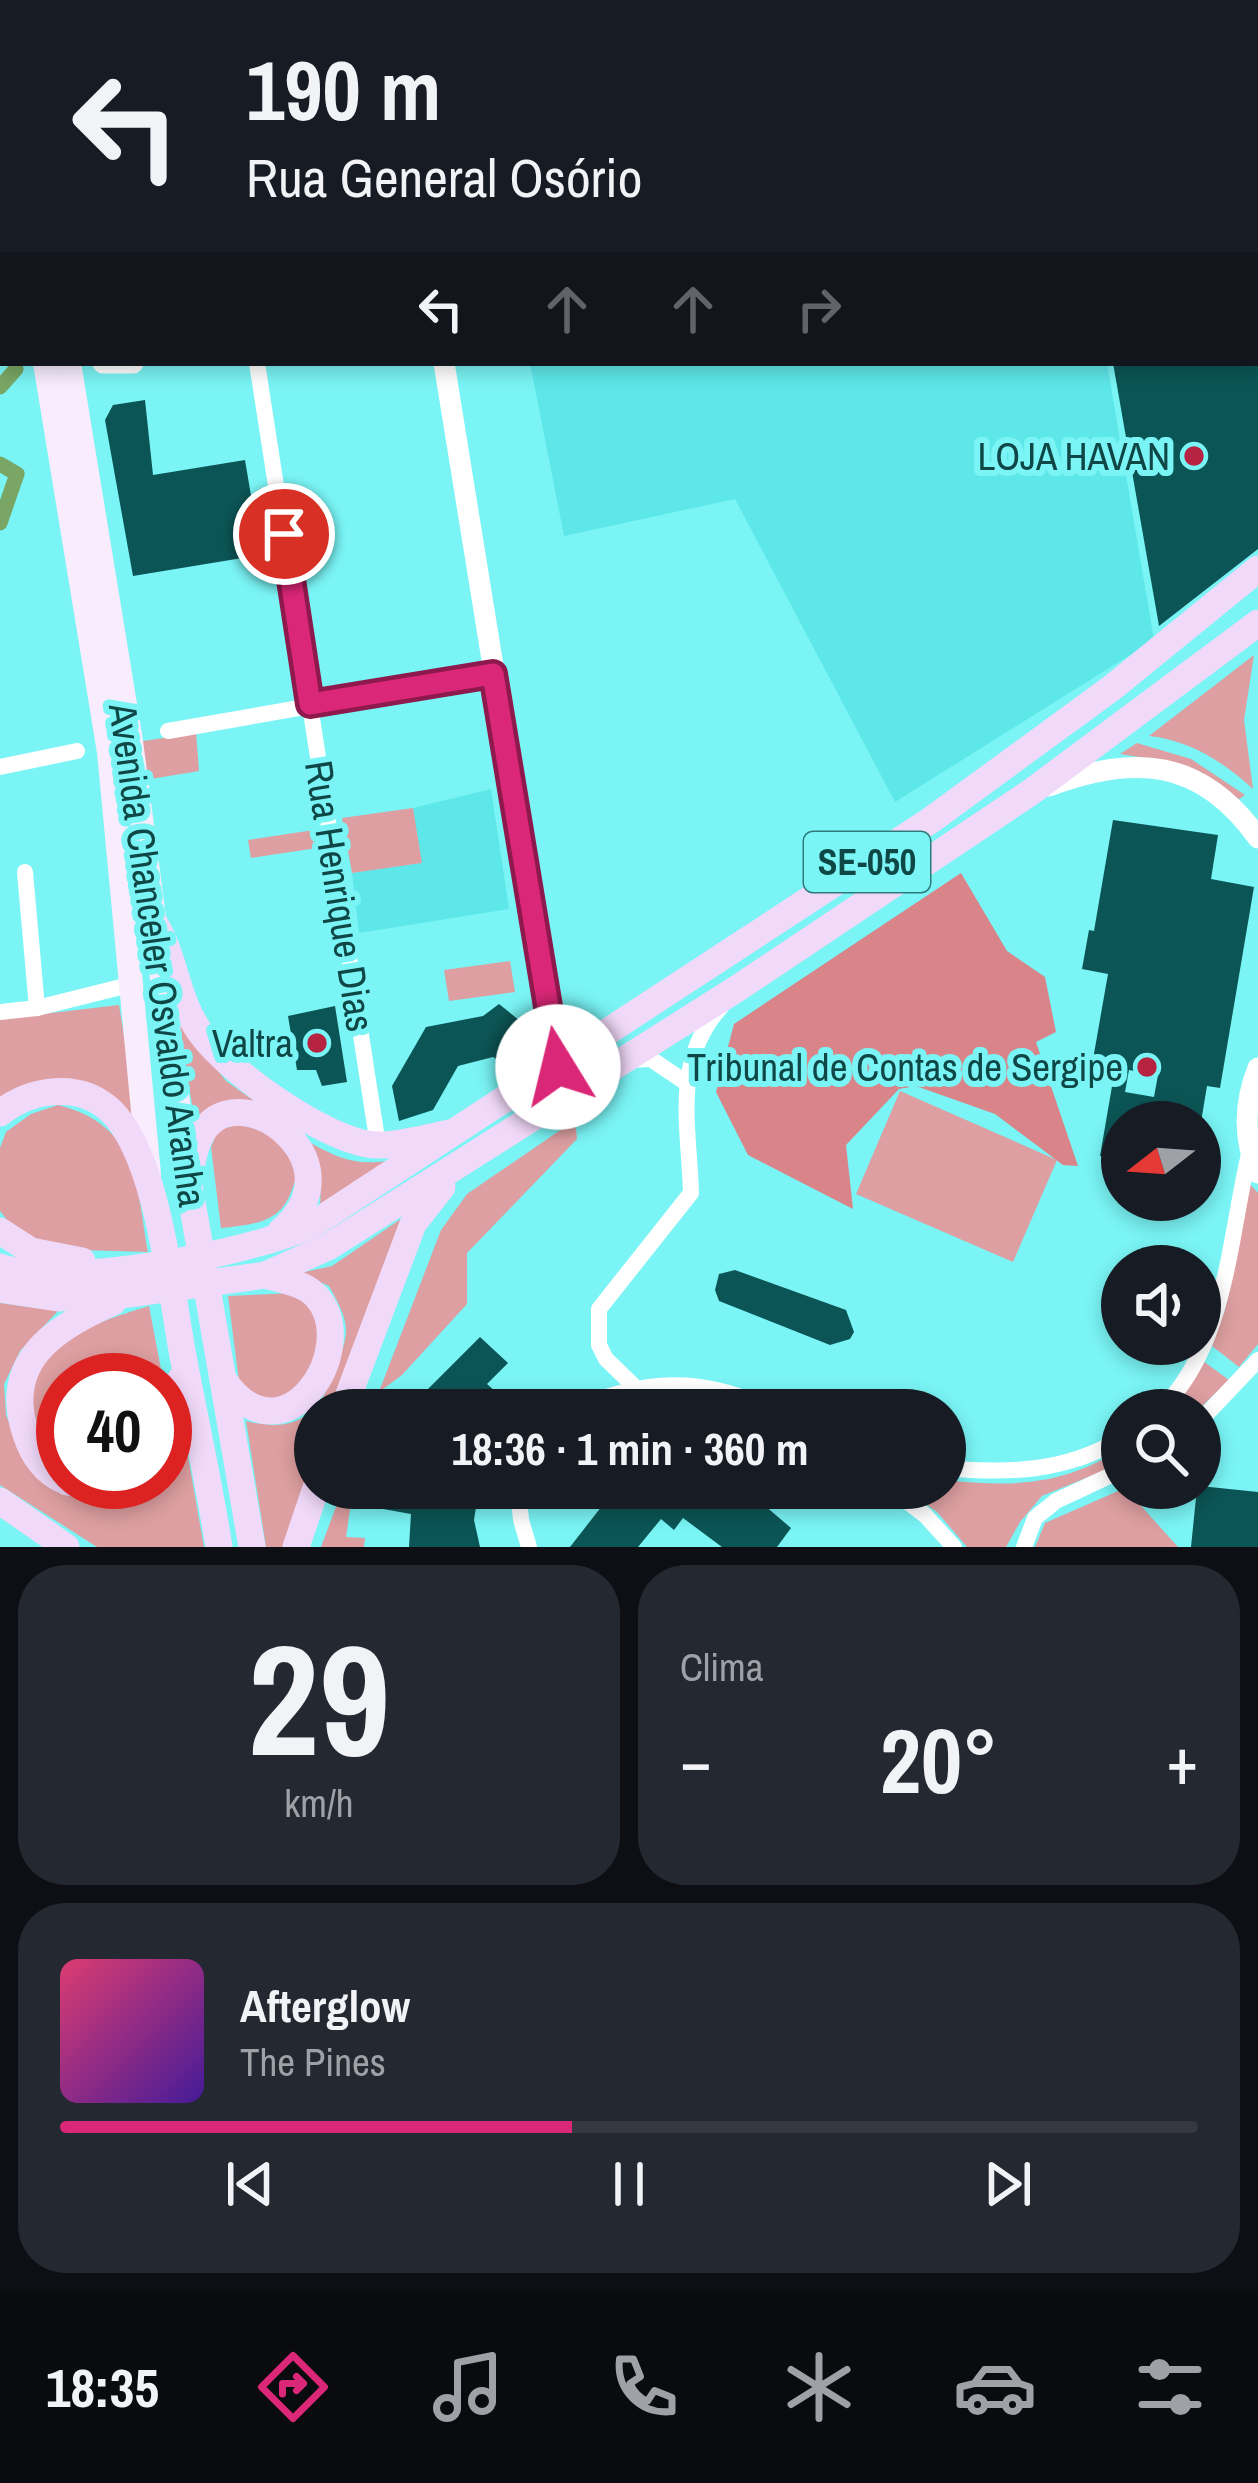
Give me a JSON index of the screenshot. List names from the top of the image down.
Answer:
{
  "streets": {
    "main road": ["SE-050", "Avenida Chanceler Osvaldo Aranha"],
    "street": ["Rua Henrique Dias"]
  },
  "places": ["LOJA HAVAN", "Valtra", "Tribunal de Contas de Sergipe"],
  "north": "left",
  "page": {
    "turn": ["190 m", "Rua General Osório"],
    "limit": "40",
    "trip": "18:36 · 1 min · 360 m",
    "tile": [
      ["29", "km/h"],
      "Clima"
    ],
    "heat": ["−", "20°", "+"],
    "song": ["Afterglow", "The Pines"],
    "tabs": "18:35"
  }
}
